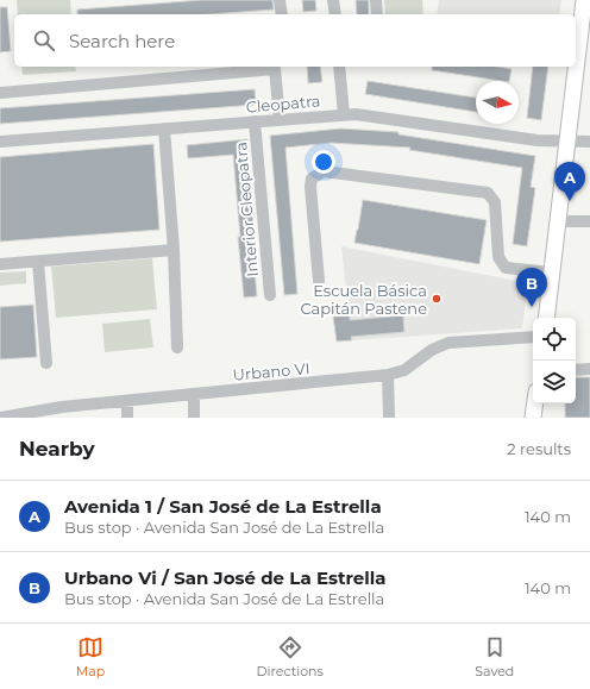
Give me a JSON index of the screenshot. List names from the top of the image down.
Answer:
{
  "streets": {
    "street": ["Cleopatra", "Interior Cleopatra", "Urbano VI"]
  },
  "crossings": [
    ["Cleopatra", "Interior Cleopatra"]
  ],
  "places": ["Escuela Básica Capitán Pastene"],
  "north": "right",
  "page": {
    "search": "Search here",
    "pins": ["A", "B"],
    "heading": ["Nearby", "2 results"],
    "list": [
      {
        "mark": "A",
        "name": "Avenida 1 / San José de La Estrella",
        "note": "Bus stop · Avenida San José de La Estrella",
        "value": "140 m"
      },
      {
        "mark": "B",
        "name": "Urbano Vi / San José de La Estrella",
        "note": "Bus stop · Avenida San José de La Estrella",
        "value": "140 m"
      }
    ],
    "nav": ["Map", "Directions", "Saved"]
  }
}
